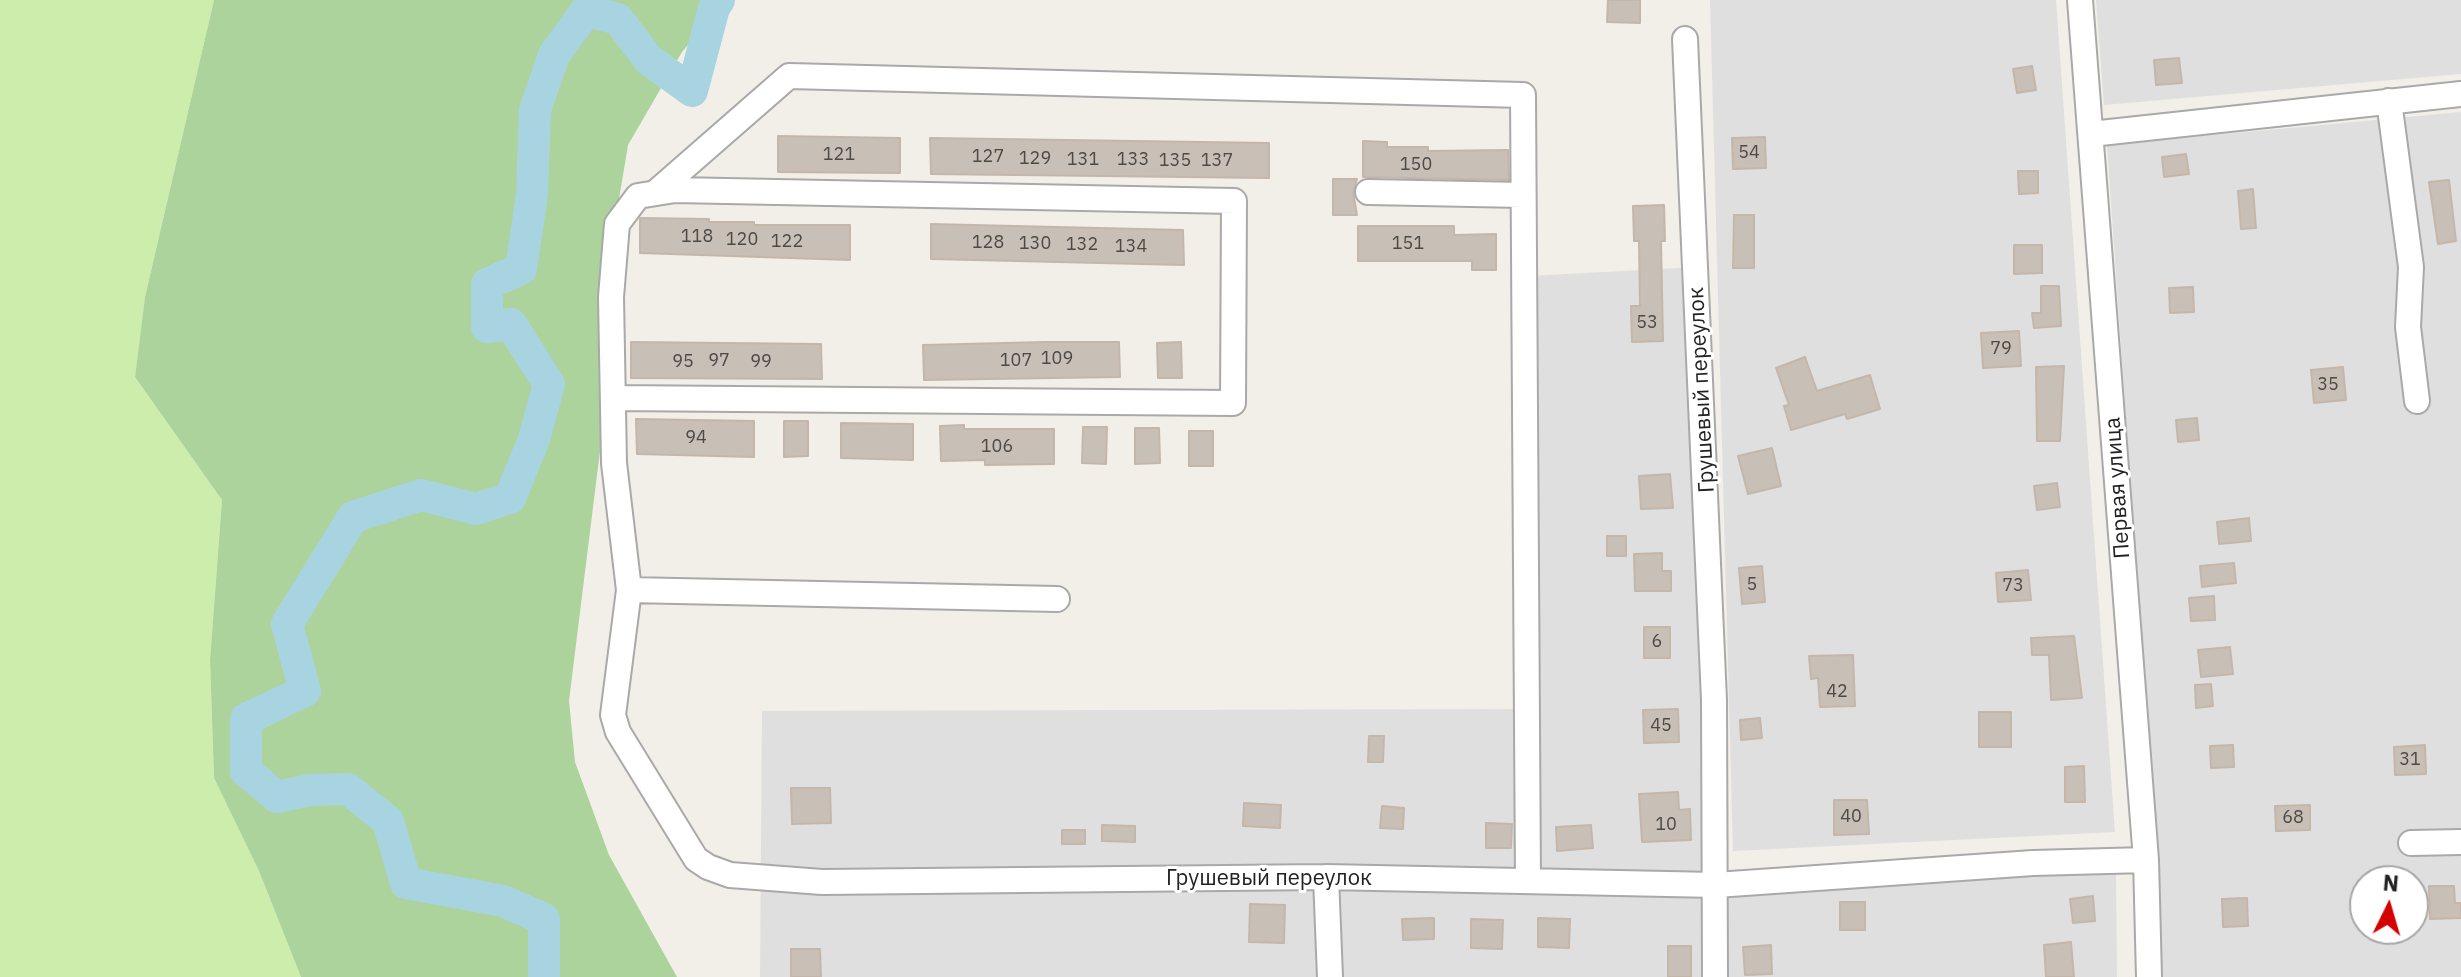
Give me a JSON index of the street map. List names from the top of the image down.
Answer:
{
  "streets": {
    "street": ["Грушевый переулок", "Первая улица"]
  },
  "crossings": [
    ["Грушевый переулок", "Первая улица"]
  ],
  "house_numbers": [
    "54",
    "121",
    "127",
    "129",
    "131",
    "133",
    "135",
    "137",
    "150",
    "118",
    "120",
    "122",
    "128",
    "130",
    "151",
    "132",
    "134",
    "53",
    "79",
    "109",
    "97",
    "107",
    "95",
    "99",
    "35",
    "94",
    "106",
    "5",
    "73",
    "6",
    "42",
    "45",
    "31",
    "40",
    "68",
    "10"
  ],
  "north": "top"
}
